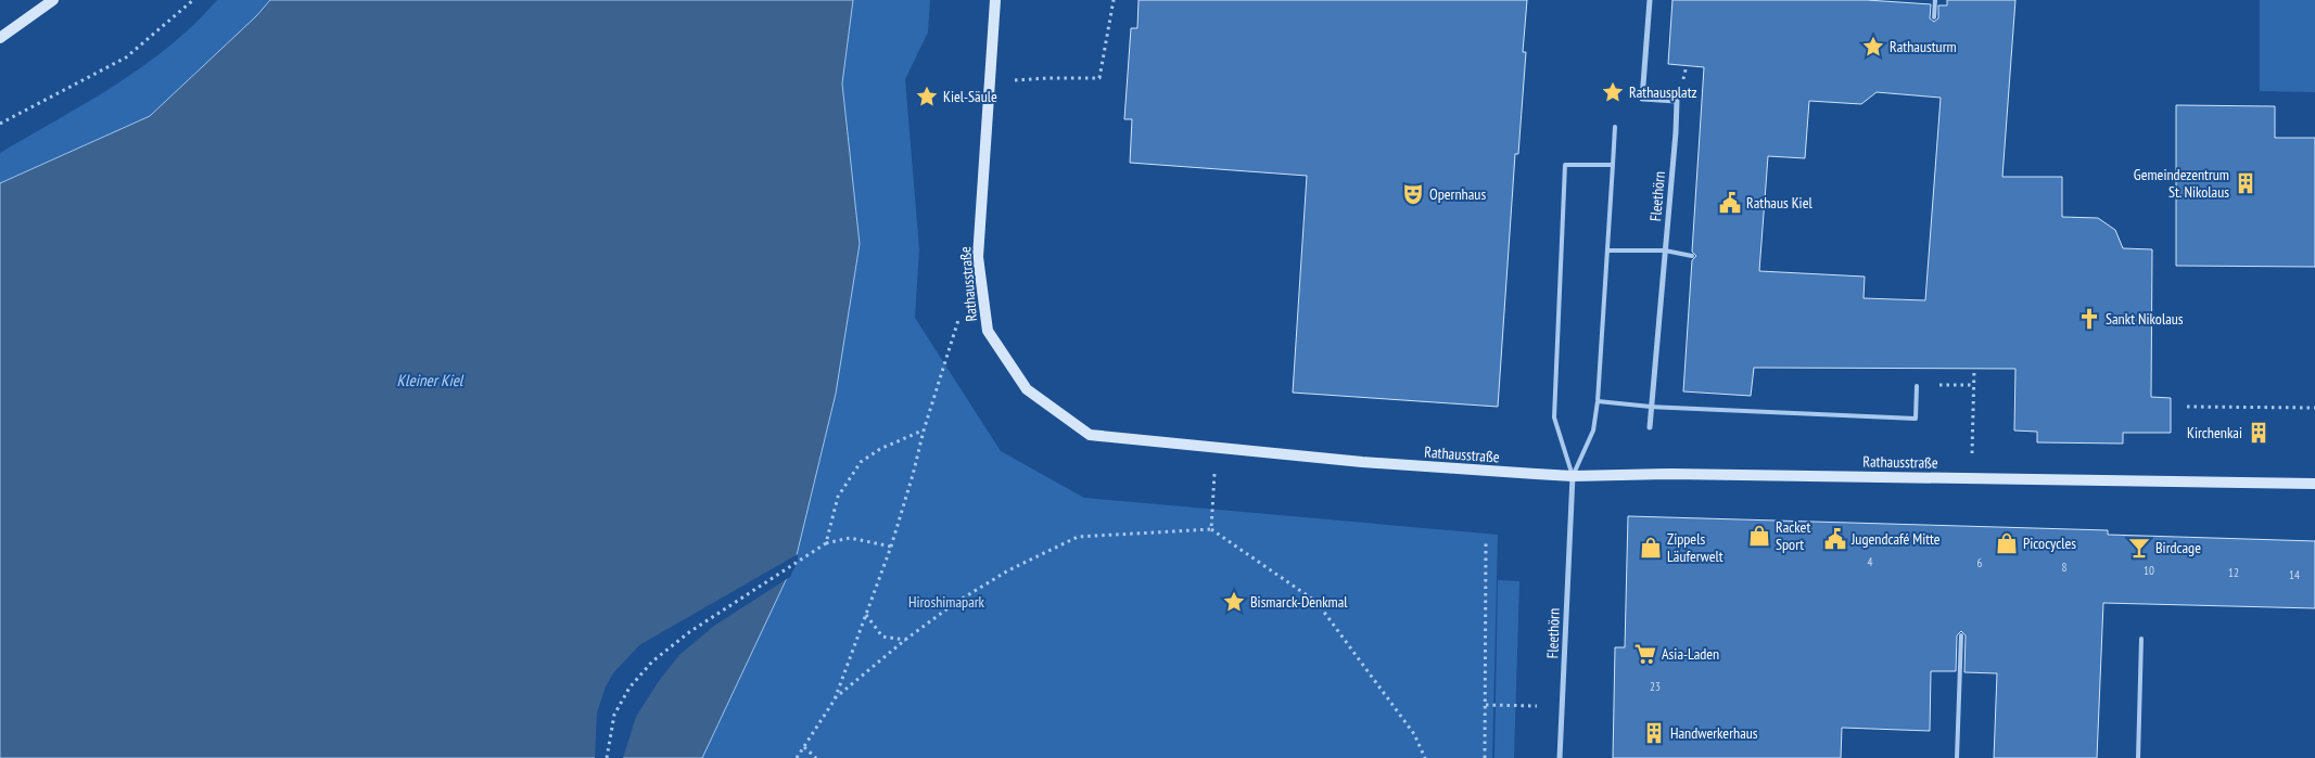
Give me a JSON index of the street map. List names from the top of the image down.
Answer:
{
  "streets": {
    "street": ["Fleethörn", "Rathausstraße"]
  },
  "crossings": [
    ["Fleethörn", "Rathausstraße"]
  ],
  "water": ["Kleiner Kiel"],
  "parks": ["Hiroshimapark"],
  "places": {
    "place": [
      "Rathausturm",
      "Rathausplatz",
      "Kiel-Säule",
      "Bismarck-Denkmal"
    ],
    "building": ["Gemeindezentrum St. Nikolaus", "Kirchenkai", "Handwerkerhaus"],
    "theatre": ["Opernhaus"],
    "public building": ["Rathaus Kiel", "Jugendcafé Mitte"],
    "church": ["Sankt Nikolaus"],
    "shop": ["Racket Sport", "Picocycles", "Zippels Läuferwelt"],
    "bar": ["Birdcage"],
    "supermarket": ["Asia-Laden"]
  },
  "house_numbers": [
    "4",
    "6",
    "8",
    "10",
    "12",
    "14",
    "23"
  ]
}
